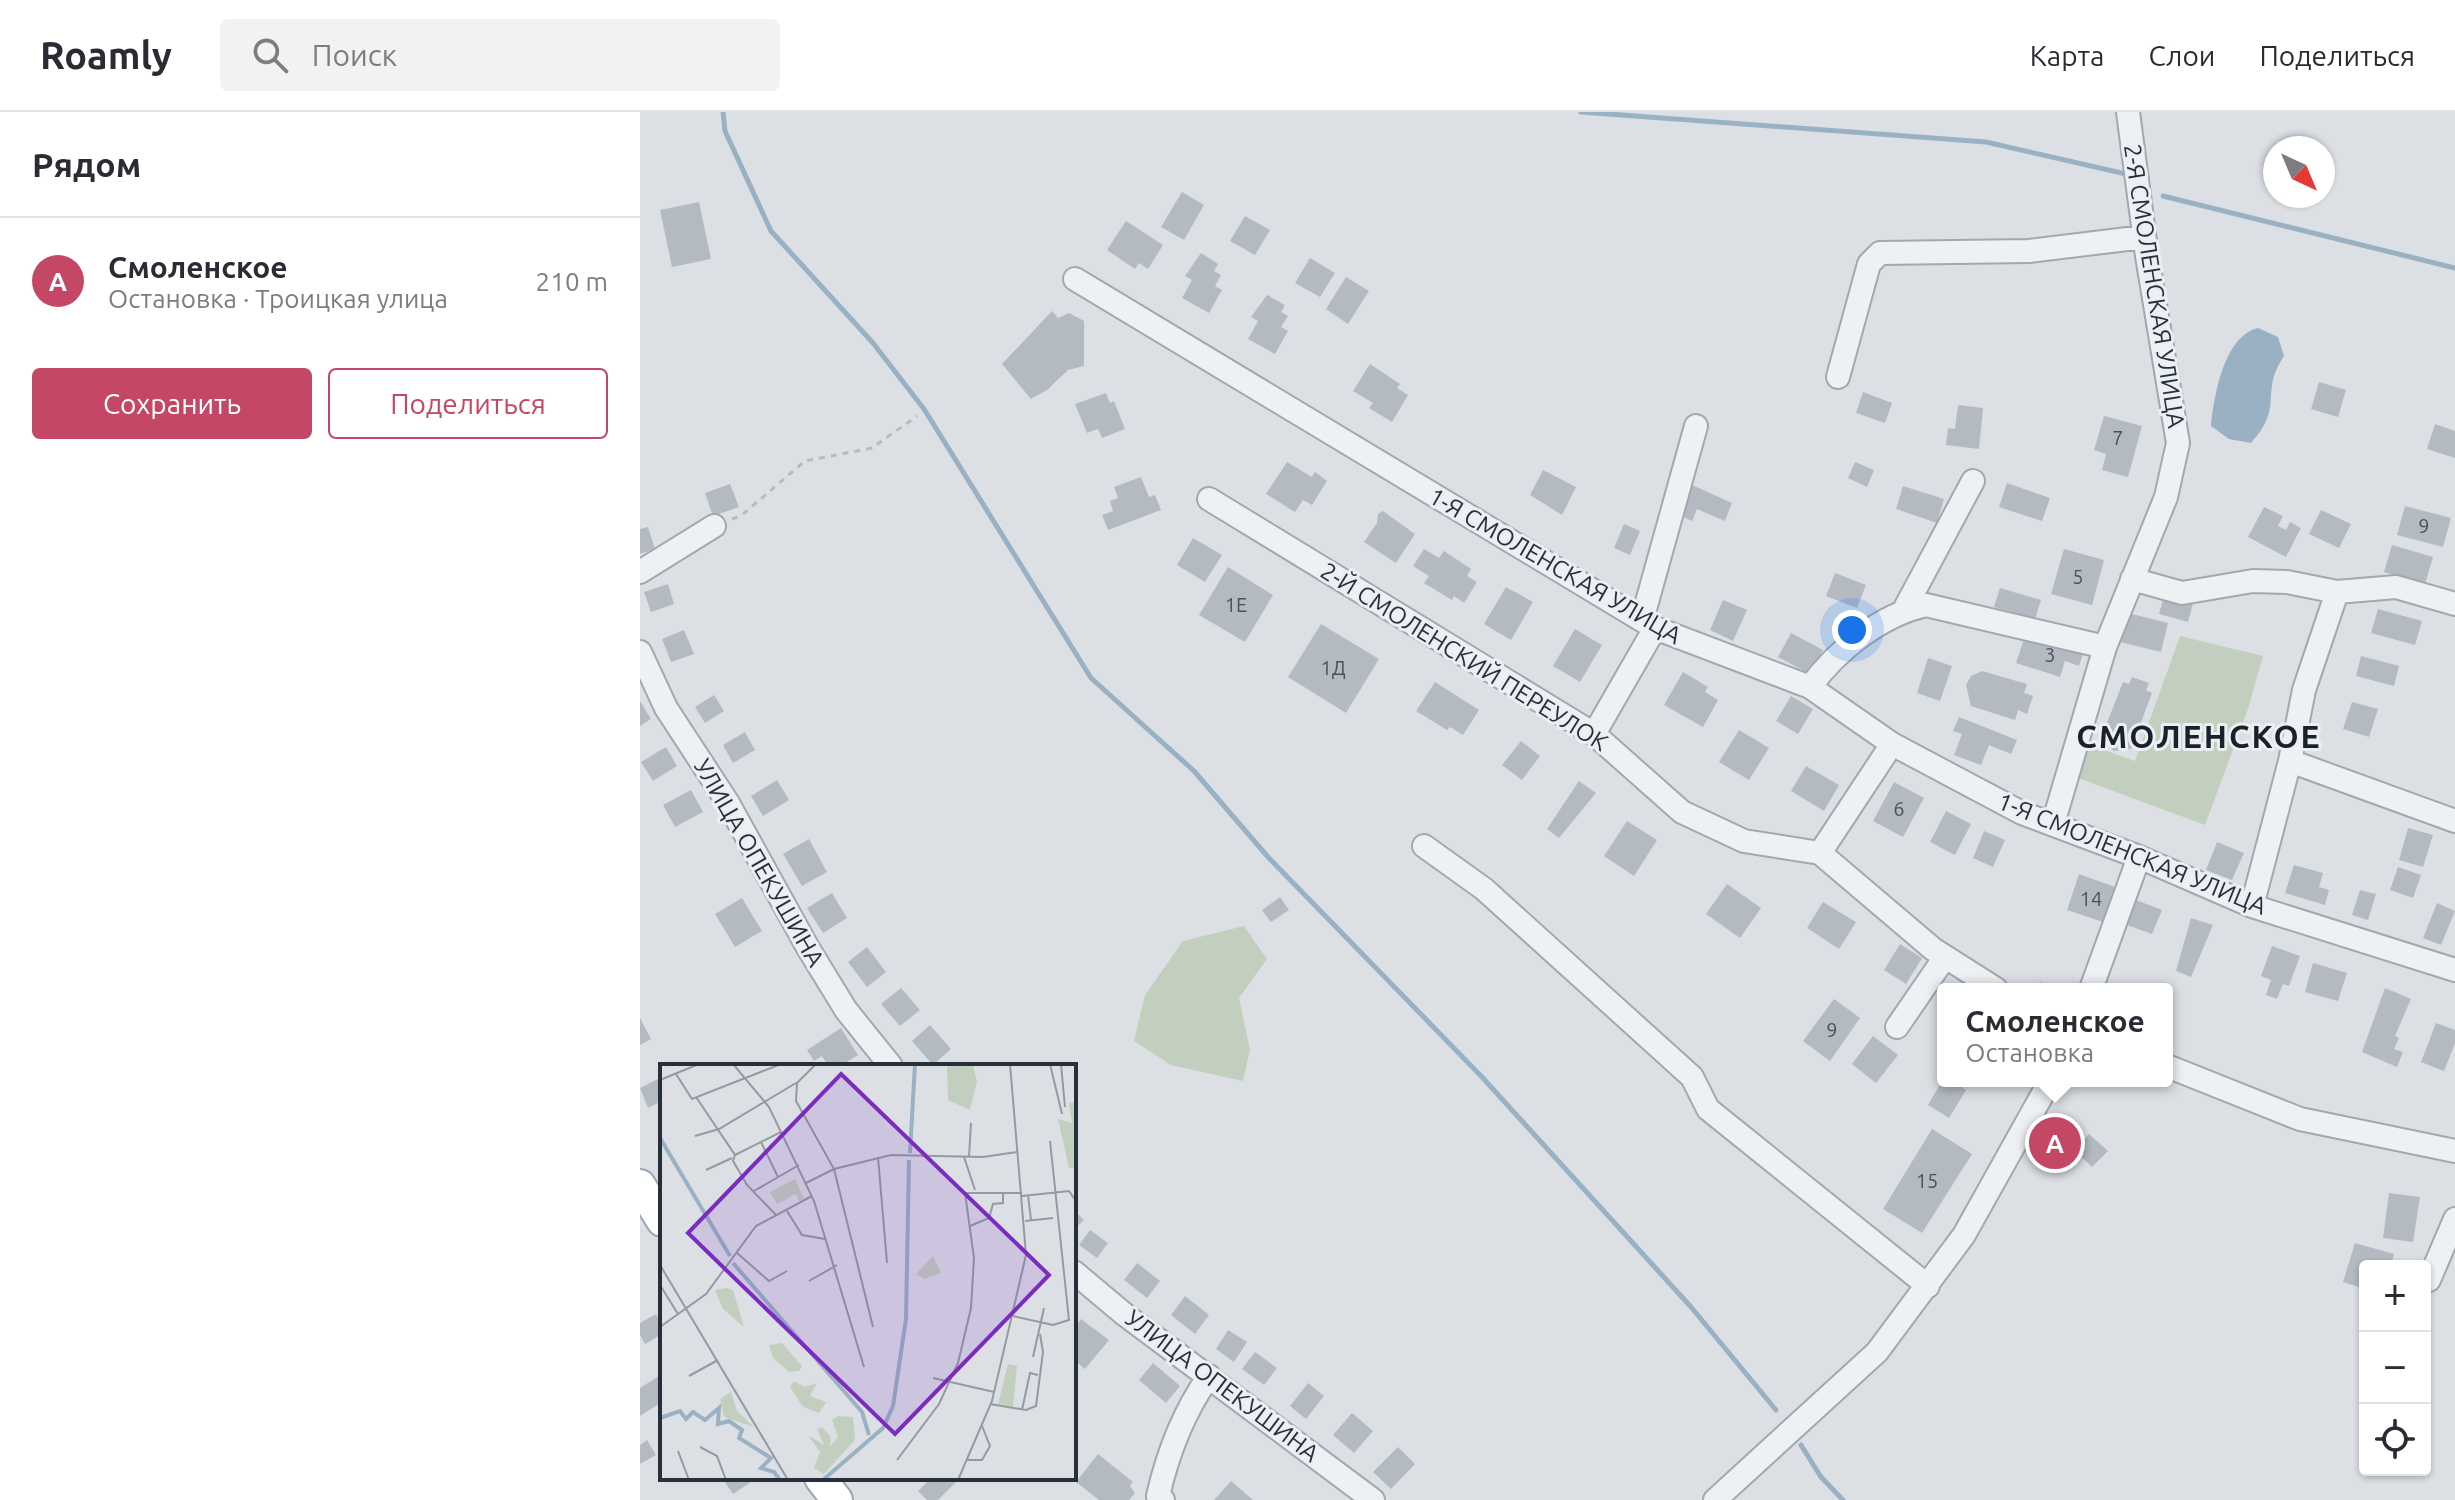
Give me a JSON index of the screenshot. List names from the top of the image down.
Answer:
{
  "streets": {
    "street": [
      "2-Я СМОЛЕНСКАЯ УЛИЦА",
      "1-Я СМОЛЕНСКАЯ УЛИЦА",
      "2-Й СМОЛЕНСКИЙ ПЕРЕУЛОК",
      "УЛИЦА ОПЕКУШИНА"
    ]
  },
  "crossings": [
    ["2-Я СМОЛЕНСКАЯ УЛИЦА", "1-Я СМОЛЕНСКАЯ УЛИЦА"]
  ],
  "districts": ["СМОЛЕНСКОЕ"],
  "house_numbers": [
    "7",
    "9",
    "5",
    "1Е",
    "3",
    "1Д",
    "6",
    "14",
    "9",
    "15"
  ],
  "north": "bottom right",
  "page": {
    "header": "Roamly",
    "search": "Поиск",
    "nav": ["Карта", "Слои", "Поделиться"],
    "heading": "Рядом",
    "list": [
      {
        "mark": "A",
        "name": "Смоленское",
        "note": "Остановка · Троицкая улица",
        "value": "210 m"
      }
    ],
    "buttons": ["Сохранить", "Поделиться"],
    "popup": ["Смоленское", "Остановка"],
    "pins": "A",
    "map_buttons": ["+", "−"]
  }
}
